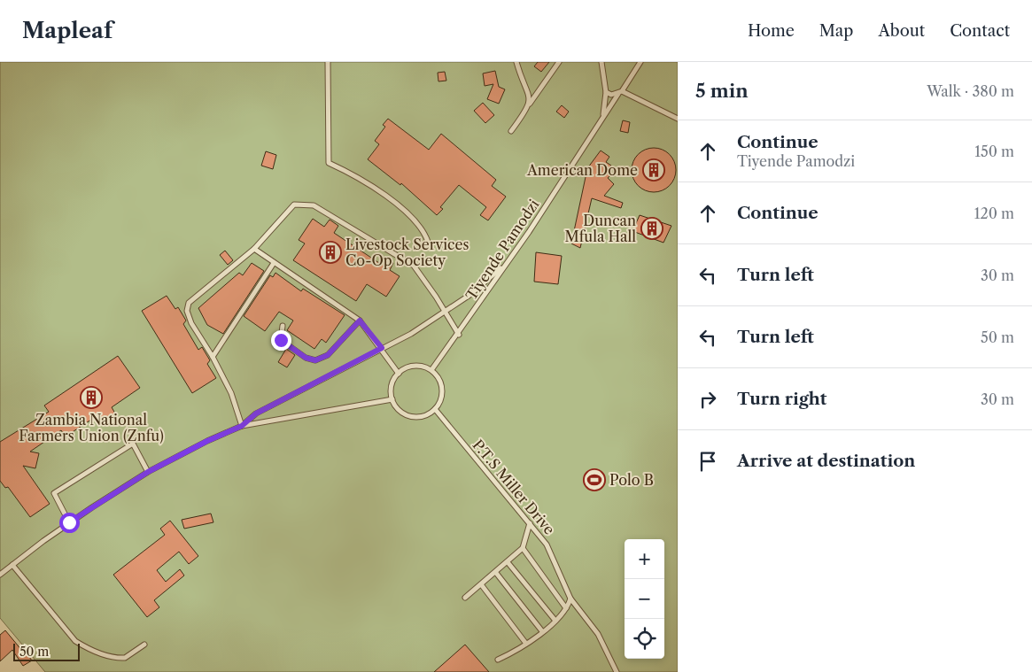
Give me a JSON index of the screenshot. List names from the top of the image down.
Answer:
{
  "streets": {
    "lane": ["Tiyende Pamodzi", "P.T.S Miller Drive"]
  },
  "crossings": [
    ["Tiyende Pamodzi", "P.T.S Miller Drive"]
  ],
  "places": {
    "building": [
      "American Dome",
      "Duncan Mfula Hall",
      "Livestock Services Co-Op Society",
      "Zambia National Farmers Union (Znfu)"
    ],
    "sports": ["Polo B"]
  },
  "scale_bar": "50 m",
  "page": {
    "header": "Mapleaf",
    "nav": [
      "Home",
      "Map",
      "About",
      "Contact"
    ],
    "heading": ["5 min", "Walk · 380 m"],
    "list": [
      ["Continue", "Tiyende Pamodzi", "150 m"],
      ["Continue", "120 m"],
      ["Turn left", "30 m"],
      ["Turn left", "50 m"],
      ["Turn right", "30 m"],
      "Arrive at destination"
    ],
    "map_buttons": ["+", "−"],
    "scale": "50 m"
  }
}
